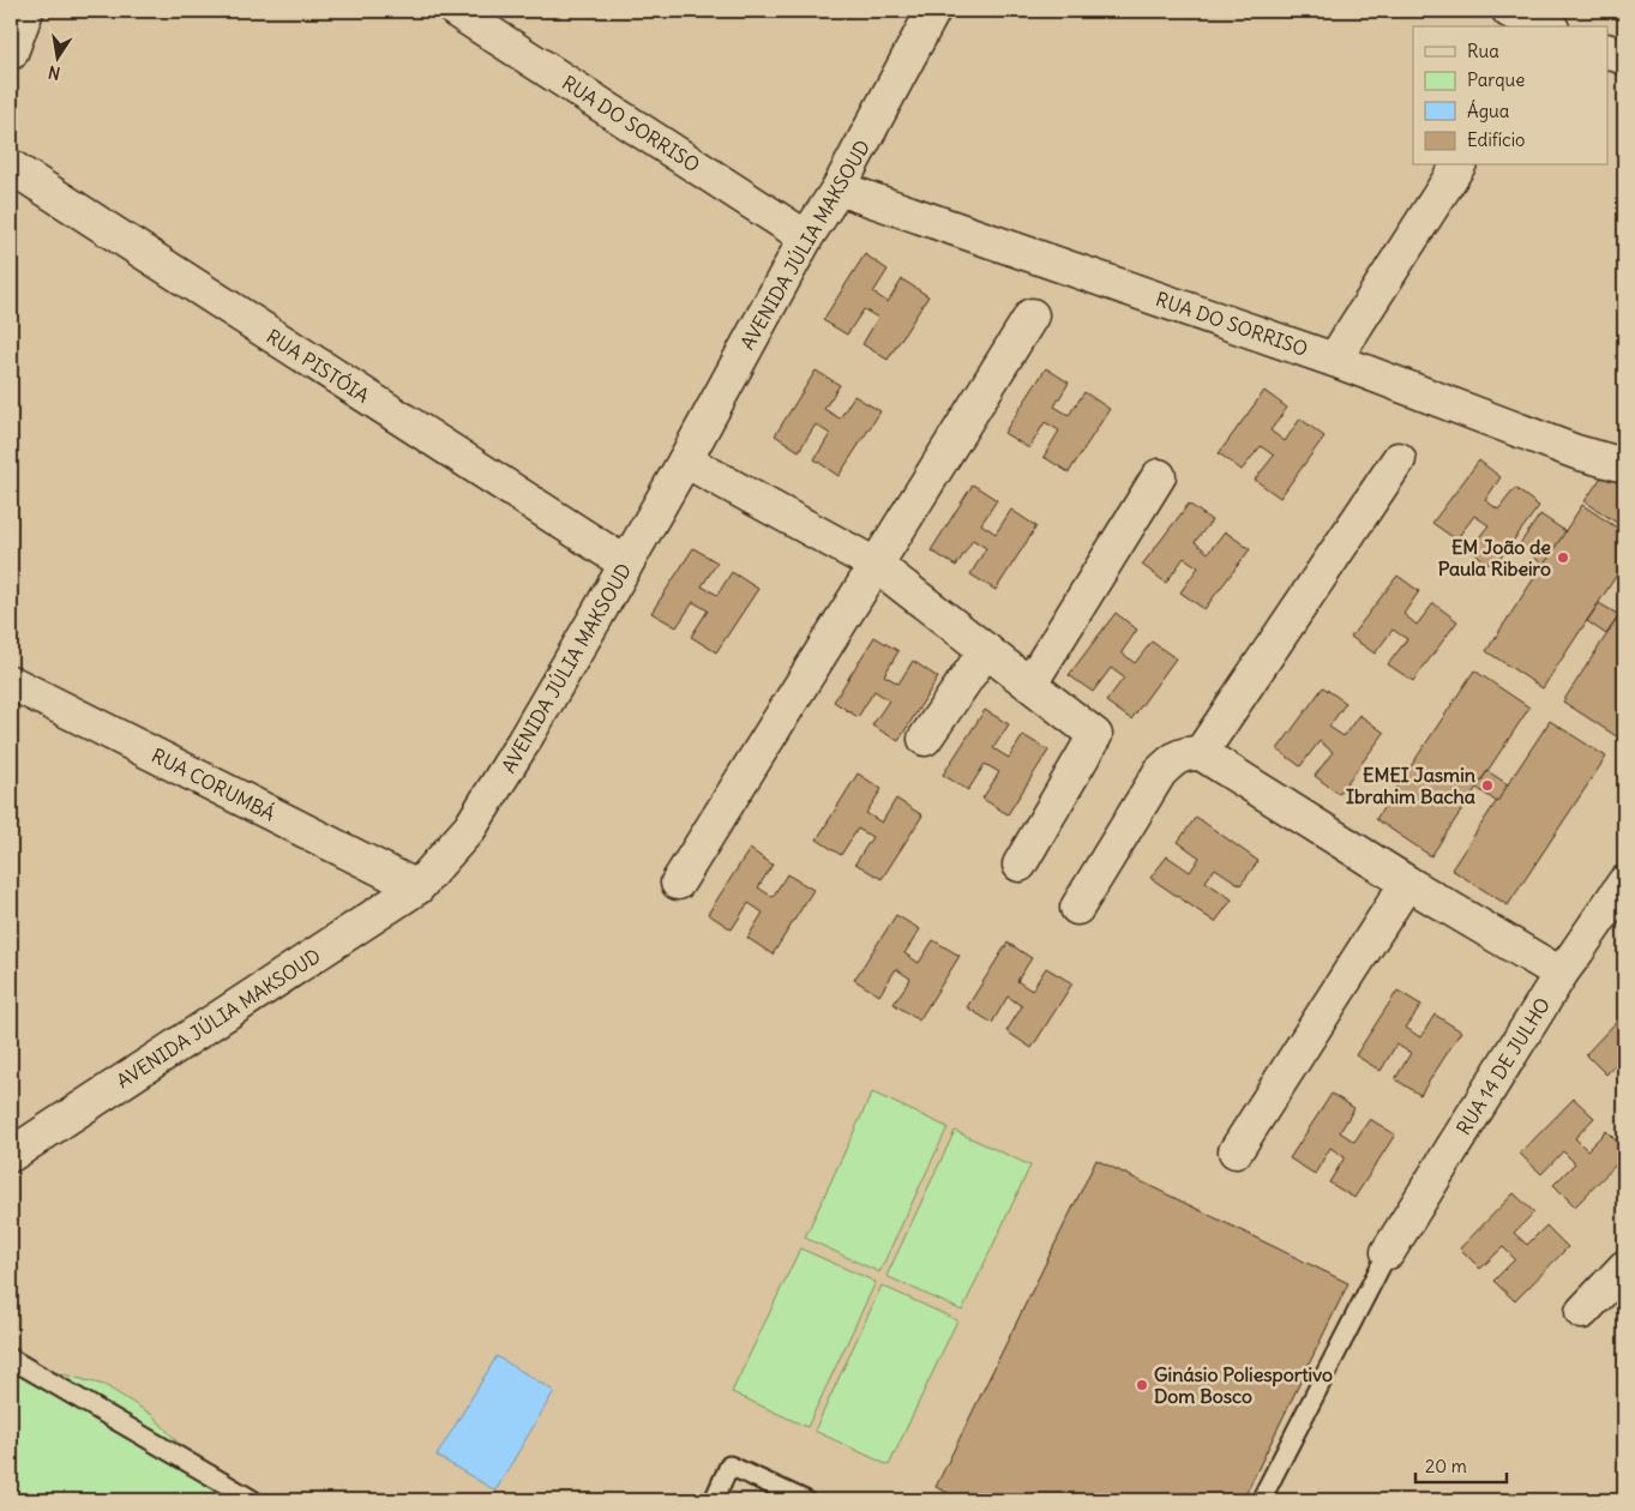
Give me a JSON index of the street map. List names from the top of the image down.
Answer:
{
  "streets": {
    "street": [
      "RUA DO SORRISO",
      "AVENIDA JÚLIA MAKSOUD",
      "RUA PISTÓIA",
      "RUA CORUMBÁ",
      "RUA 14 DE JULHO"
    ]
  },
  "crossings": [
    ["RUA DO SORRISO", "AVENIDA JÚLIA MAKSOUD"],
    ["AVENIDA JÚLIA MAKSOUD", "RUA PISTÓIA"],
    ["AVENIDA JÚLIA MAKSOUD", "RUA CORUMBÁ"]
  ],
  "places": ["EM João de Paula Ribeiro", "EMEI Jasmin Ibrahim Bacha", "Ginásio Poliesportivo Dom Bosco"],
  "legend": [
    "Rua",
    "Parque",
    "Água",
    "Edifício"
  ],
  "scale_bar": "20 m",
  "north": "bottom"
}
